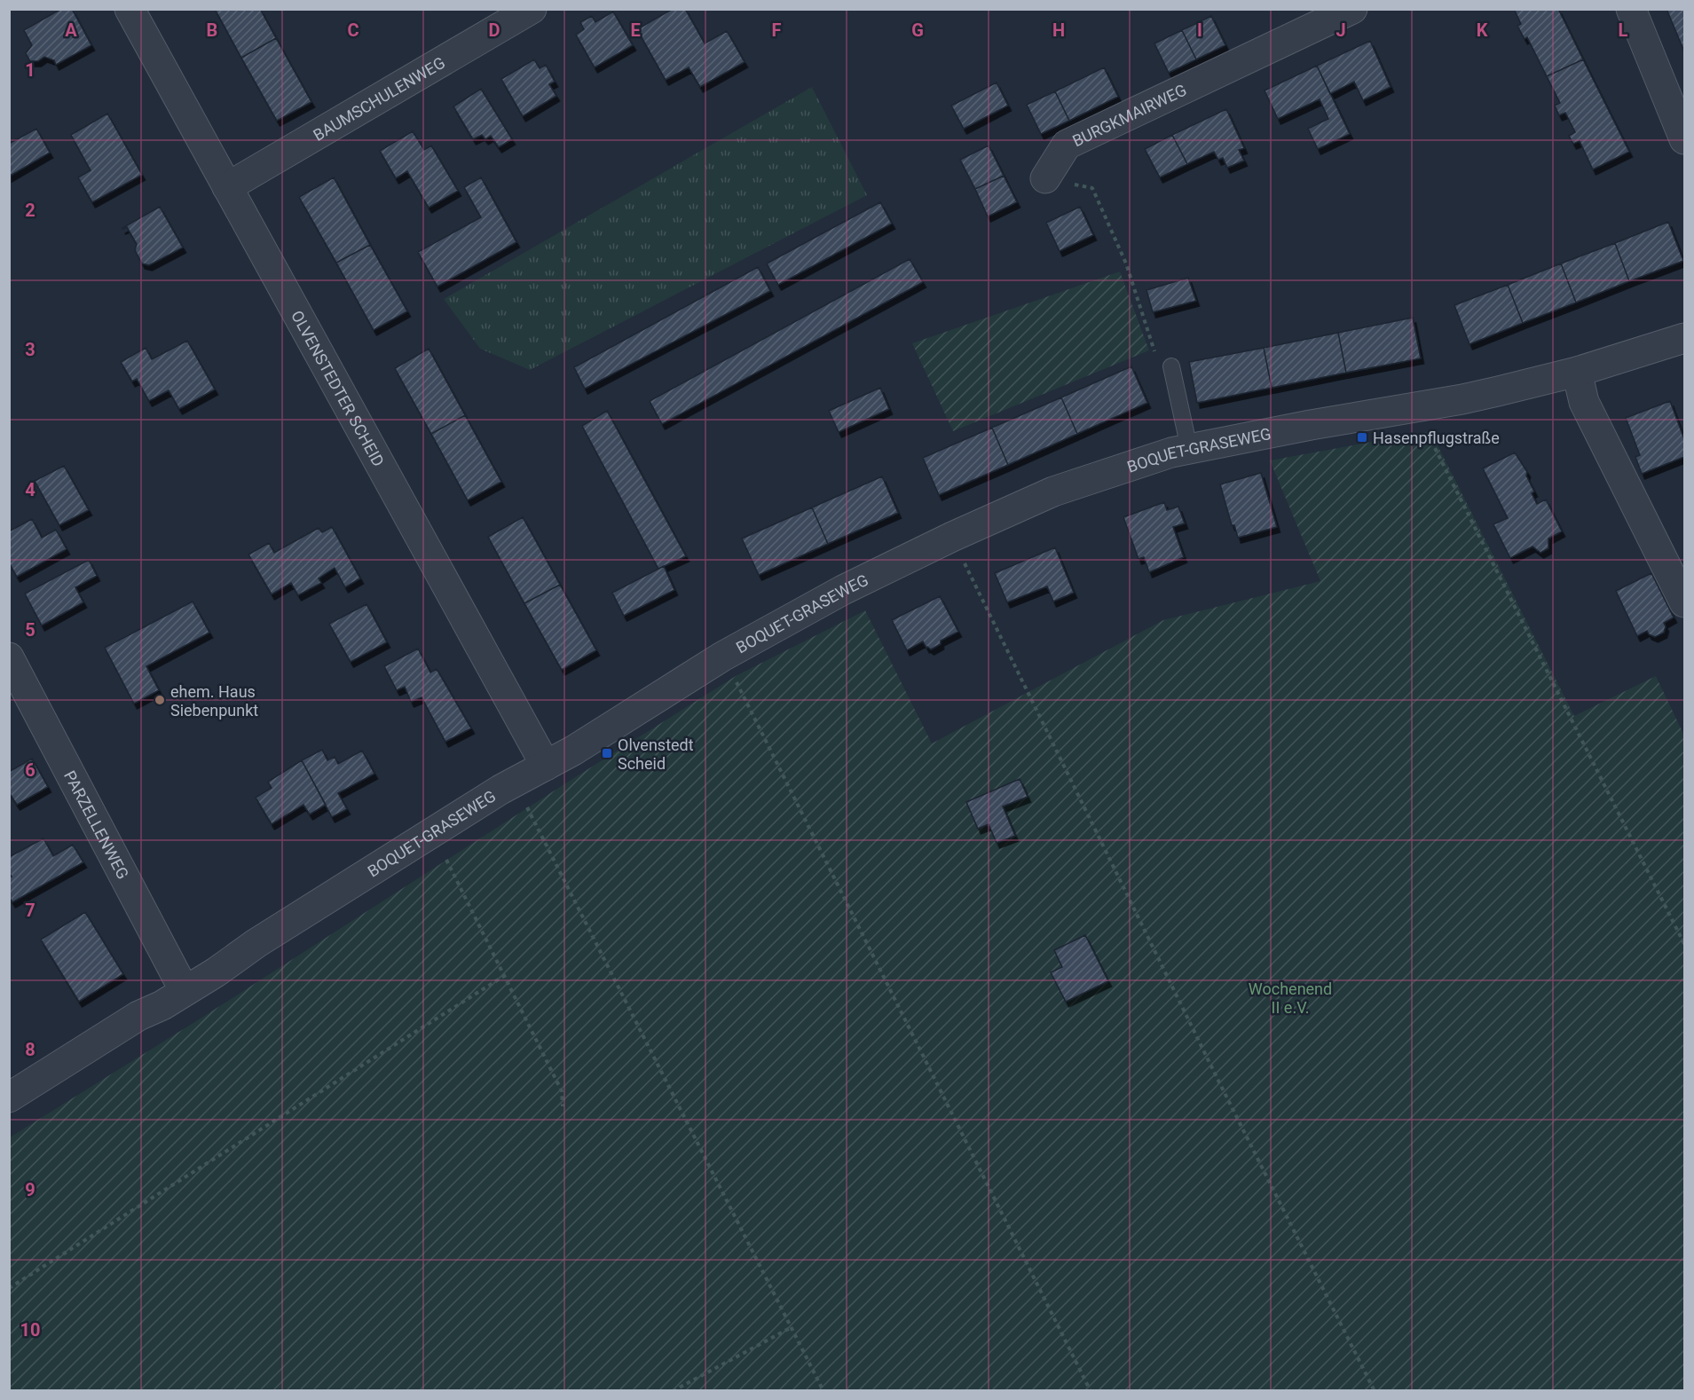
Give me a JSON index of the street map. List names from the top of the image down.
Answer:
{
  "streets": {
    "street": [
      "BAUMSCHULENWEG",
      "BURGKMAIRWEG",
      "OLVENSTEDTER SCHEID",
      "BOQUET-GRASEWEG",
      "PARZELLENWEG"
    ]
  },
  "crossings": [
    ["BAUMSCHULENWEG", "OLVENSTEDTER SCHEID"],
    ["OLVENSTEDTER SCHEID", "BOQUET-GRASEWEG"],
    ["BOQUET-GRASEWEG", "PARZELLENWEG"]
  ],
  "parks": ["Wochenend II e.V."],
  "places": {
    "transit": ["Hasenpflugstraße", "Olvenstedt Scheid"],
    "other": ["ehem. Haus Siebenpunkt"]
  },
  "grid": {
    "columns": [
      "A",
      "B",
      "C",
      "D",
      "E",
      "F",
      "G",
      "H",
      "I",
      "J",
      "K",
      "L"
    ],
    "rows": [
      "1",
      "2",
      "3",
      "4",
      "5",
      "6",
      "7",
      "8",
      "9",
      "10"
    ]
  }
}
